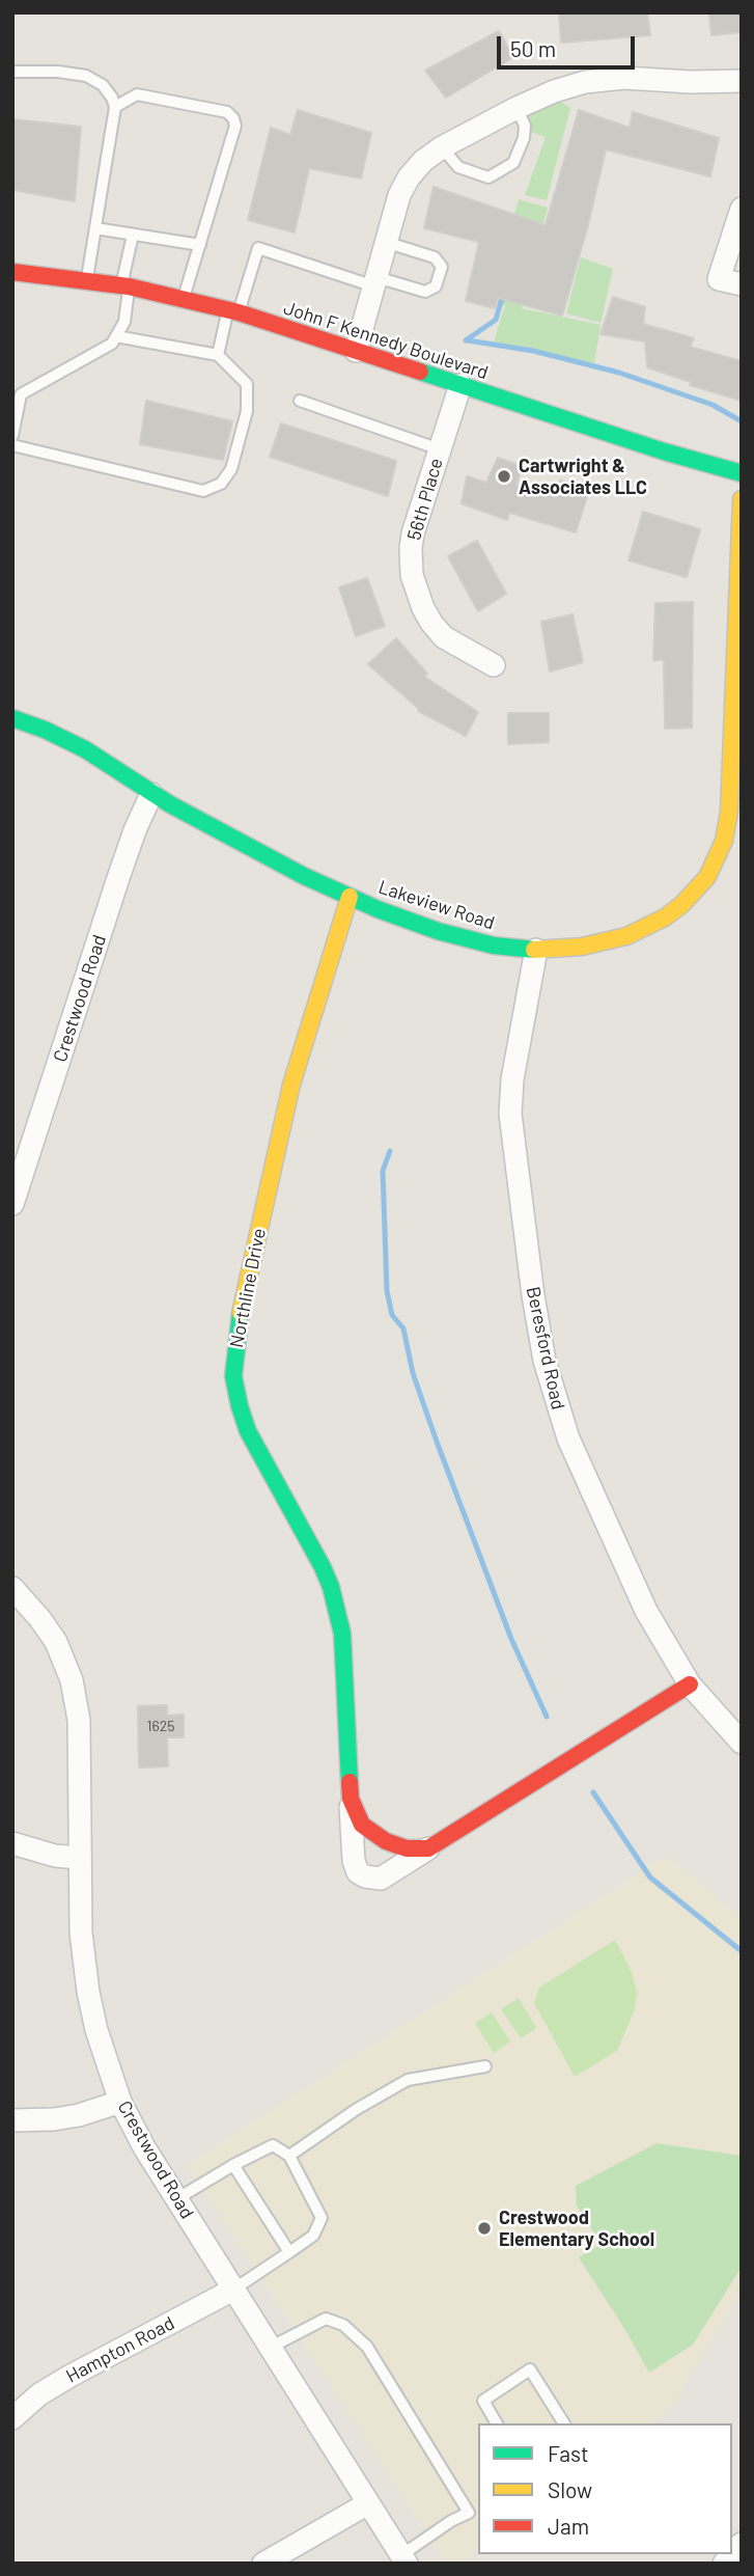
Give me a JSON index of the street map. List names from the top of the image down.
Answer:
{
  "streets": {
    "street": [
      "John F Kennedy Boulevard",
      "56th Place",
      "Lakeview Road",
      "Crestwood Road",
      "Northline Drive",
      "Beresford Road",
      "Hampton Road"
    ]
  },
  "crossings": [
    ["John F Kennedy Boulevard", "56th Place"],
    ["Lakeview Road", "Crestwood Road"],
    ["Lakeview Road", "Northline Drive"],
    ["Lakeview Road", "Beresford Road"],
    ["Crestwood Road", "Hampton Road"],
    ["Northline Drive", "Beresford Road"]
  ],
  "places": ["Cartwright & Associates LLC", "Crestwood Elementary School"],
  "house_numbers": ["1625"],
  "legend": ["Fast", "Slow", "Jam"],
  "scale_bar": "50 m"
}
